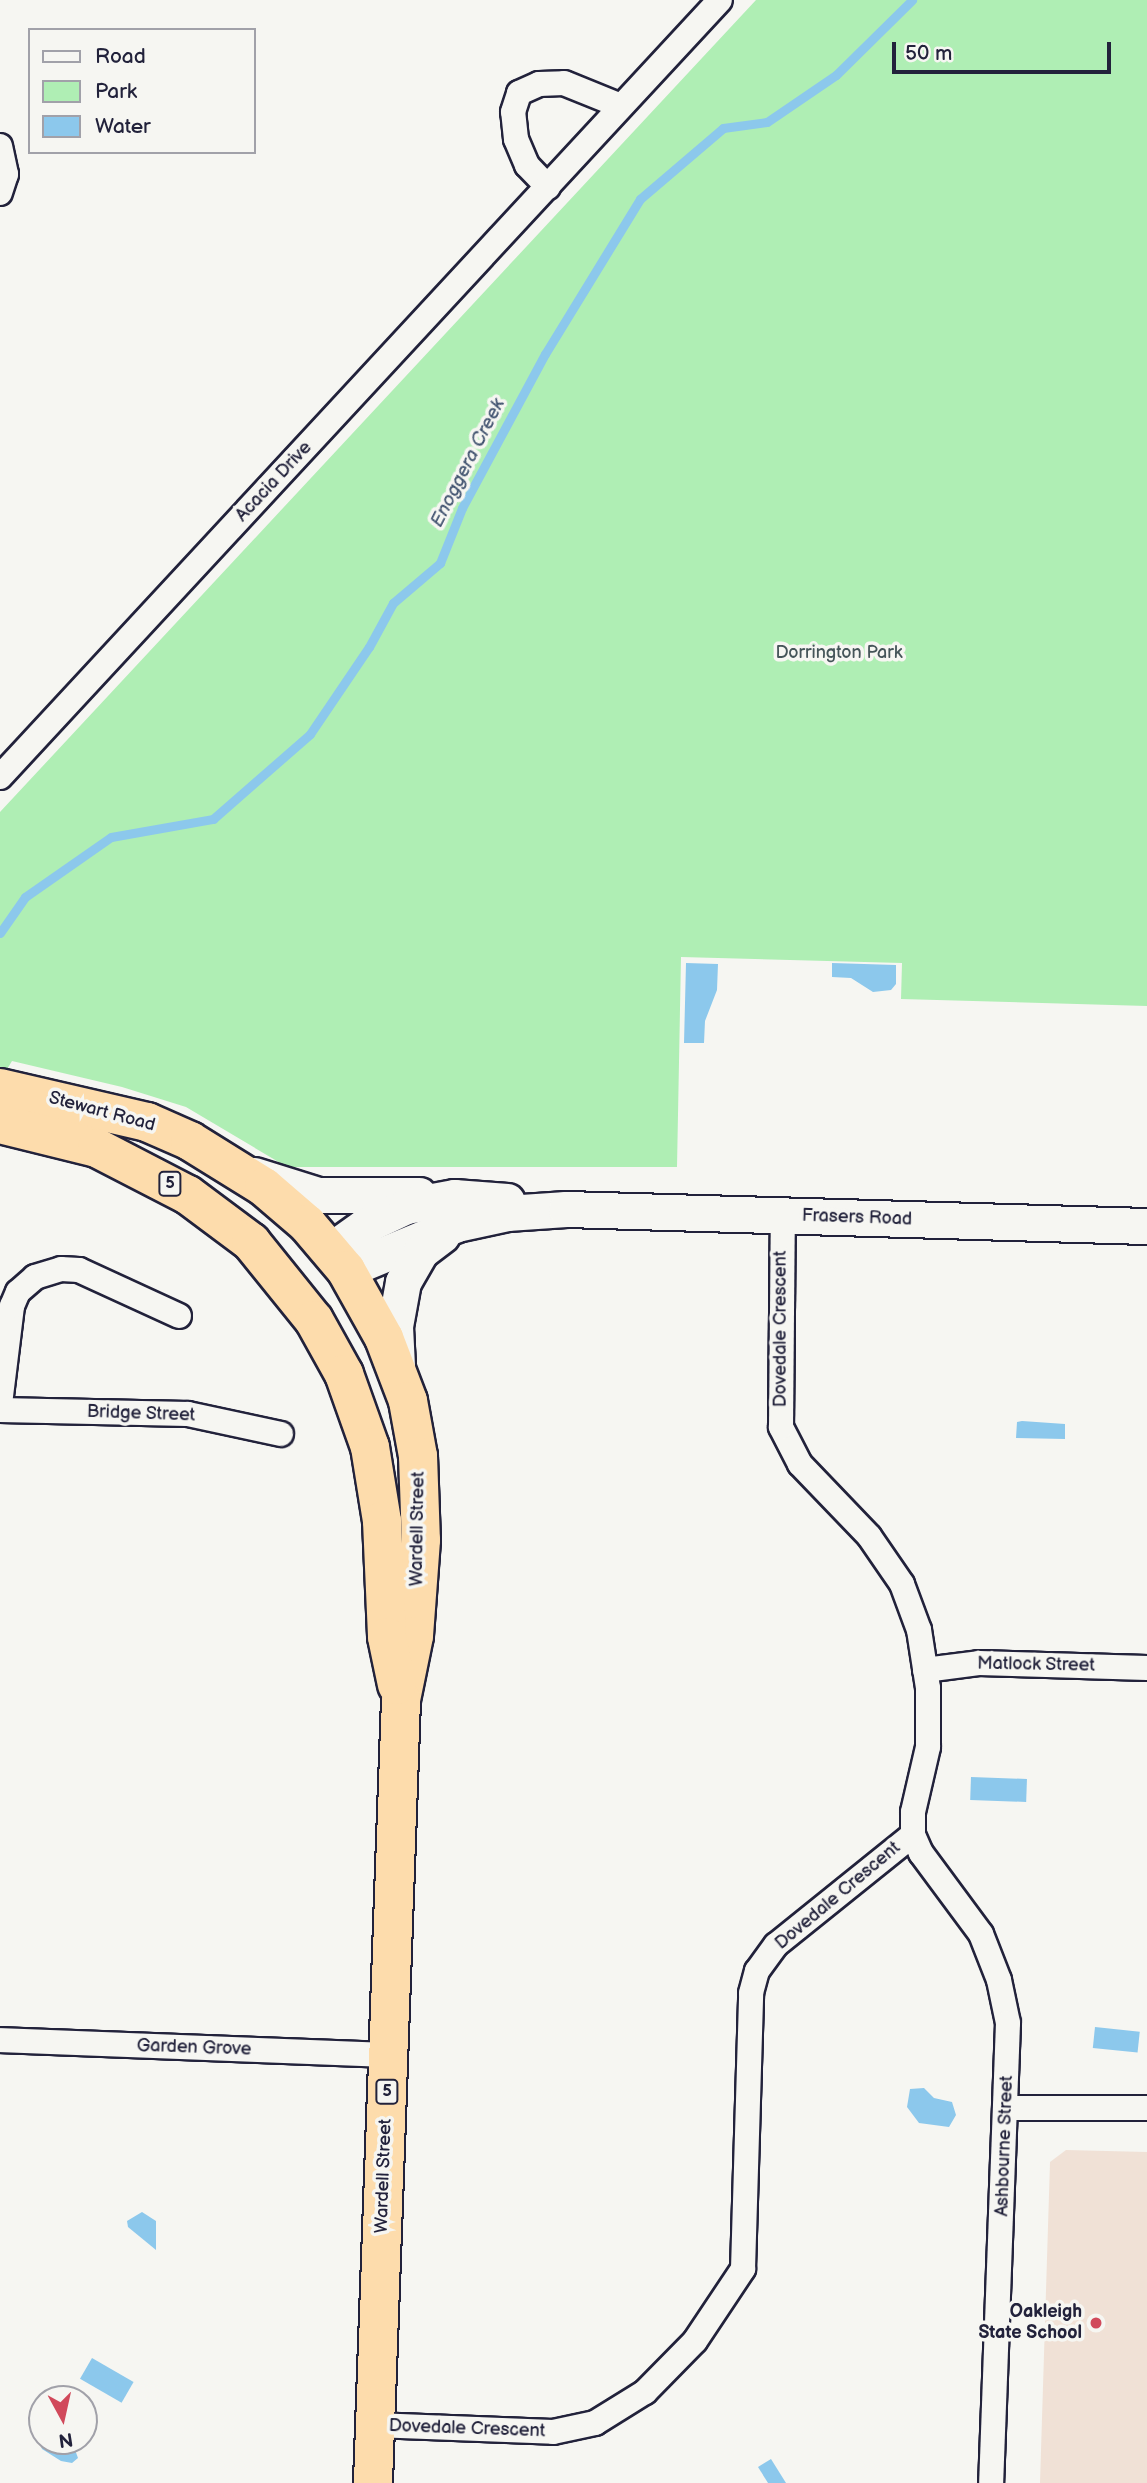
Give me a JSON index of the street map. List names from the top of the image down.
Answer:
{
  "streets": {
    "highway": ["Stewart Road", "5", "Wardell Street"],
    "street": [
      "Acacia Drive",
      "Frasers Road",
      "Dovedale Crescent",
      "Bridge Street",
      "Matlock Street",
      "Garden Grove",
      "Ashbourne Street"
    ]
  },
  "crossings": [
    ["Stewart Road", "Frasers Road"],
    ["Stewart Road", "Wardell Street"],
    ["Frasers Road", "Dovedale Crescent"],
    ["Frasers Road", "Wardell Street"],
    ["Dovedale Crescent", "Wardell Street"],
    ["Dovedale Crescent", "Matlock Street"],
    ["Dovedale Crescent", "Ashbourne Street"],
    ["Wardell Street", "Garden Grove"]
  ],
  "water": ["Enoggera Creek"],
  "parks": ["Dorrington Park"],
  "places": ["Oakleigh State School"],
  "legend": ["Road", "Park", "Water"],
  "scale_bar": "50 m",
  "north": "bottom"
}
